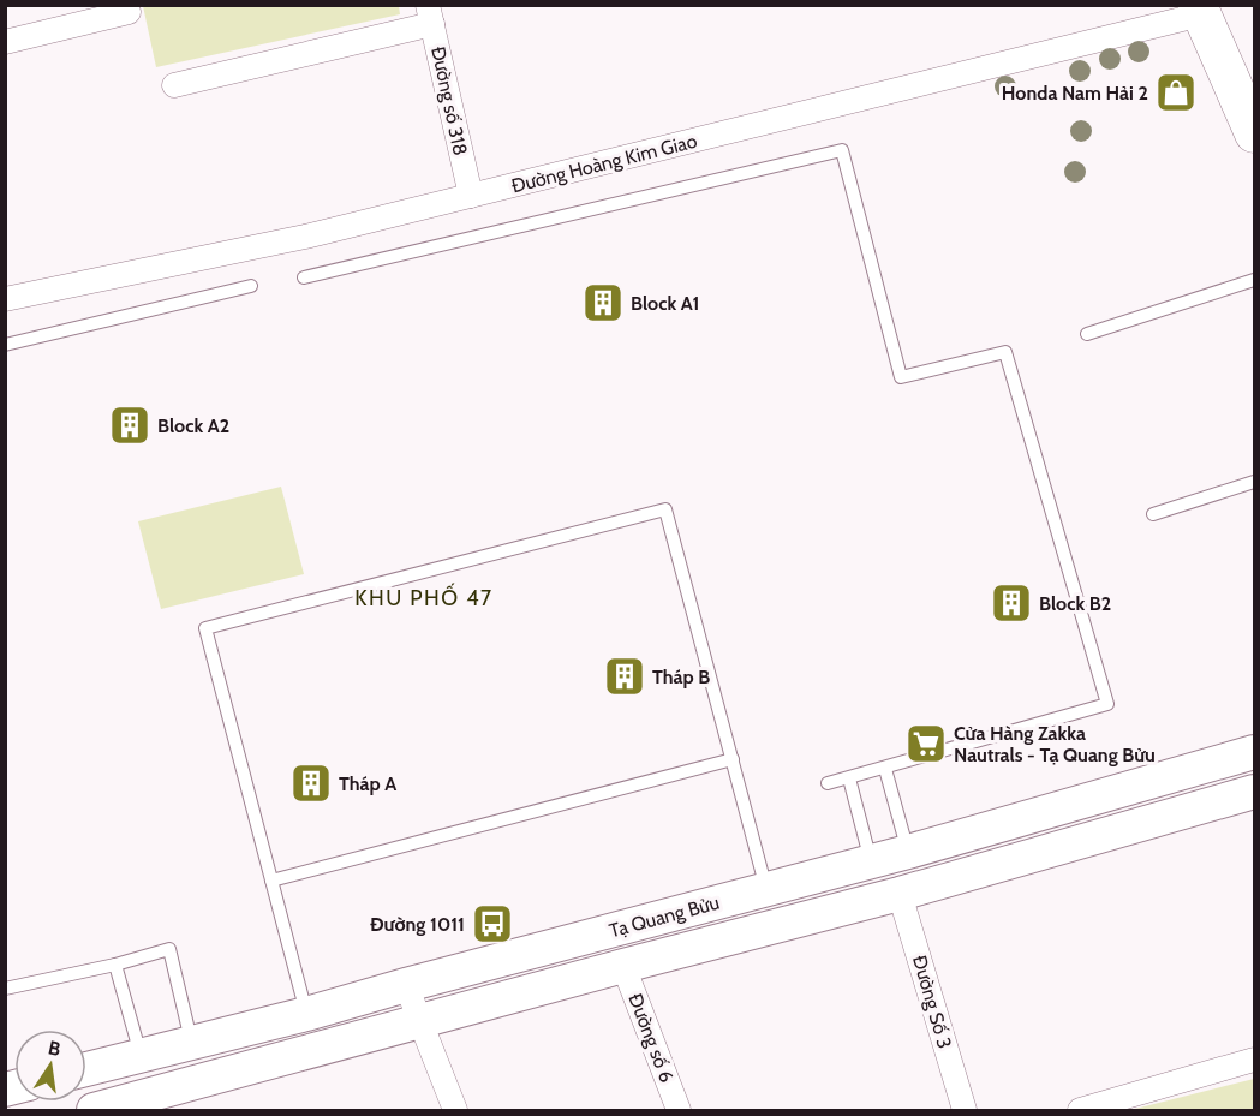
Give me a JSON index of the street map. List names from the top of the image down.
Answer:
{
  "streets": {
    "main road": ["Tạ Quang Bửu"],
    "street": [
      "Đường số 318",
      "Đường Hoàng Kim Giao",
      "Đường Số 3",
      "Đường số 6"
    ]
  },
  "crossings": [
    ["Đường số 318", "Đường Hoàng Kim Giao"],
    ["Tạ Quang Bửu", "Đường Số 3"],
    ["Tạ Quang Bửu", "Đường số 6"]
  ],
  "districts": ["KHU PHỐ 47"],
  "places": {
    "shop": ["Honda Nam Hải 2"],
    "building": [
      "Block A1",
      "Block A2",
      "Block B2",
      "Tháp B",
      "Tháp A"
    ],
    "supermarket": ["Cửa Hàng Zakka Nautrals - Tạ Quang Bửu"],
    "bus stop": ["Đường 1011"]
  },
  "north": "top"
}
